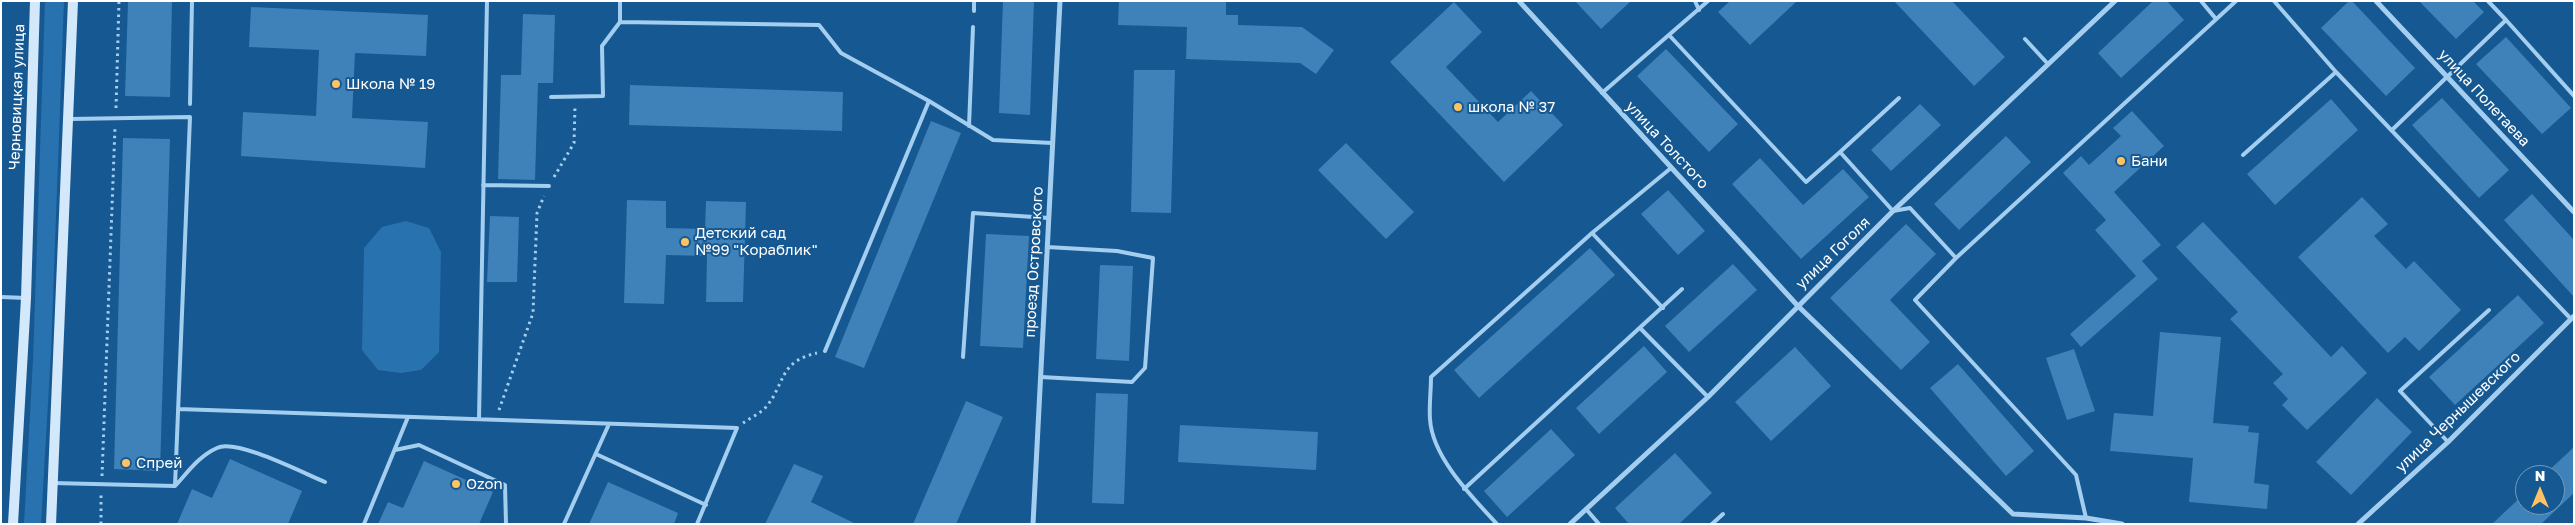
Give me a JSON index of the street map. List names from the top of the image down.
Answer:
{
  "streets": {
    "main road": ["Черновицкая улица"],
    "street": [
      "улица Полетаева",
      "улица Толстого",
      "улица Гоголя",
      "проезд Островского",
      "улица Чернышевского"
    ]
  },
  "crossings": [
    ["улица Толстого", "улица Гоголя"]
  ],
  "places": [
    "Школа № 19",
    "школа № 37",
    "Бани",
    "Детский сад №99 \"Кораблик\"",
    "Спрей",
    "Ozon"
  ],
  "north": "top"
}
